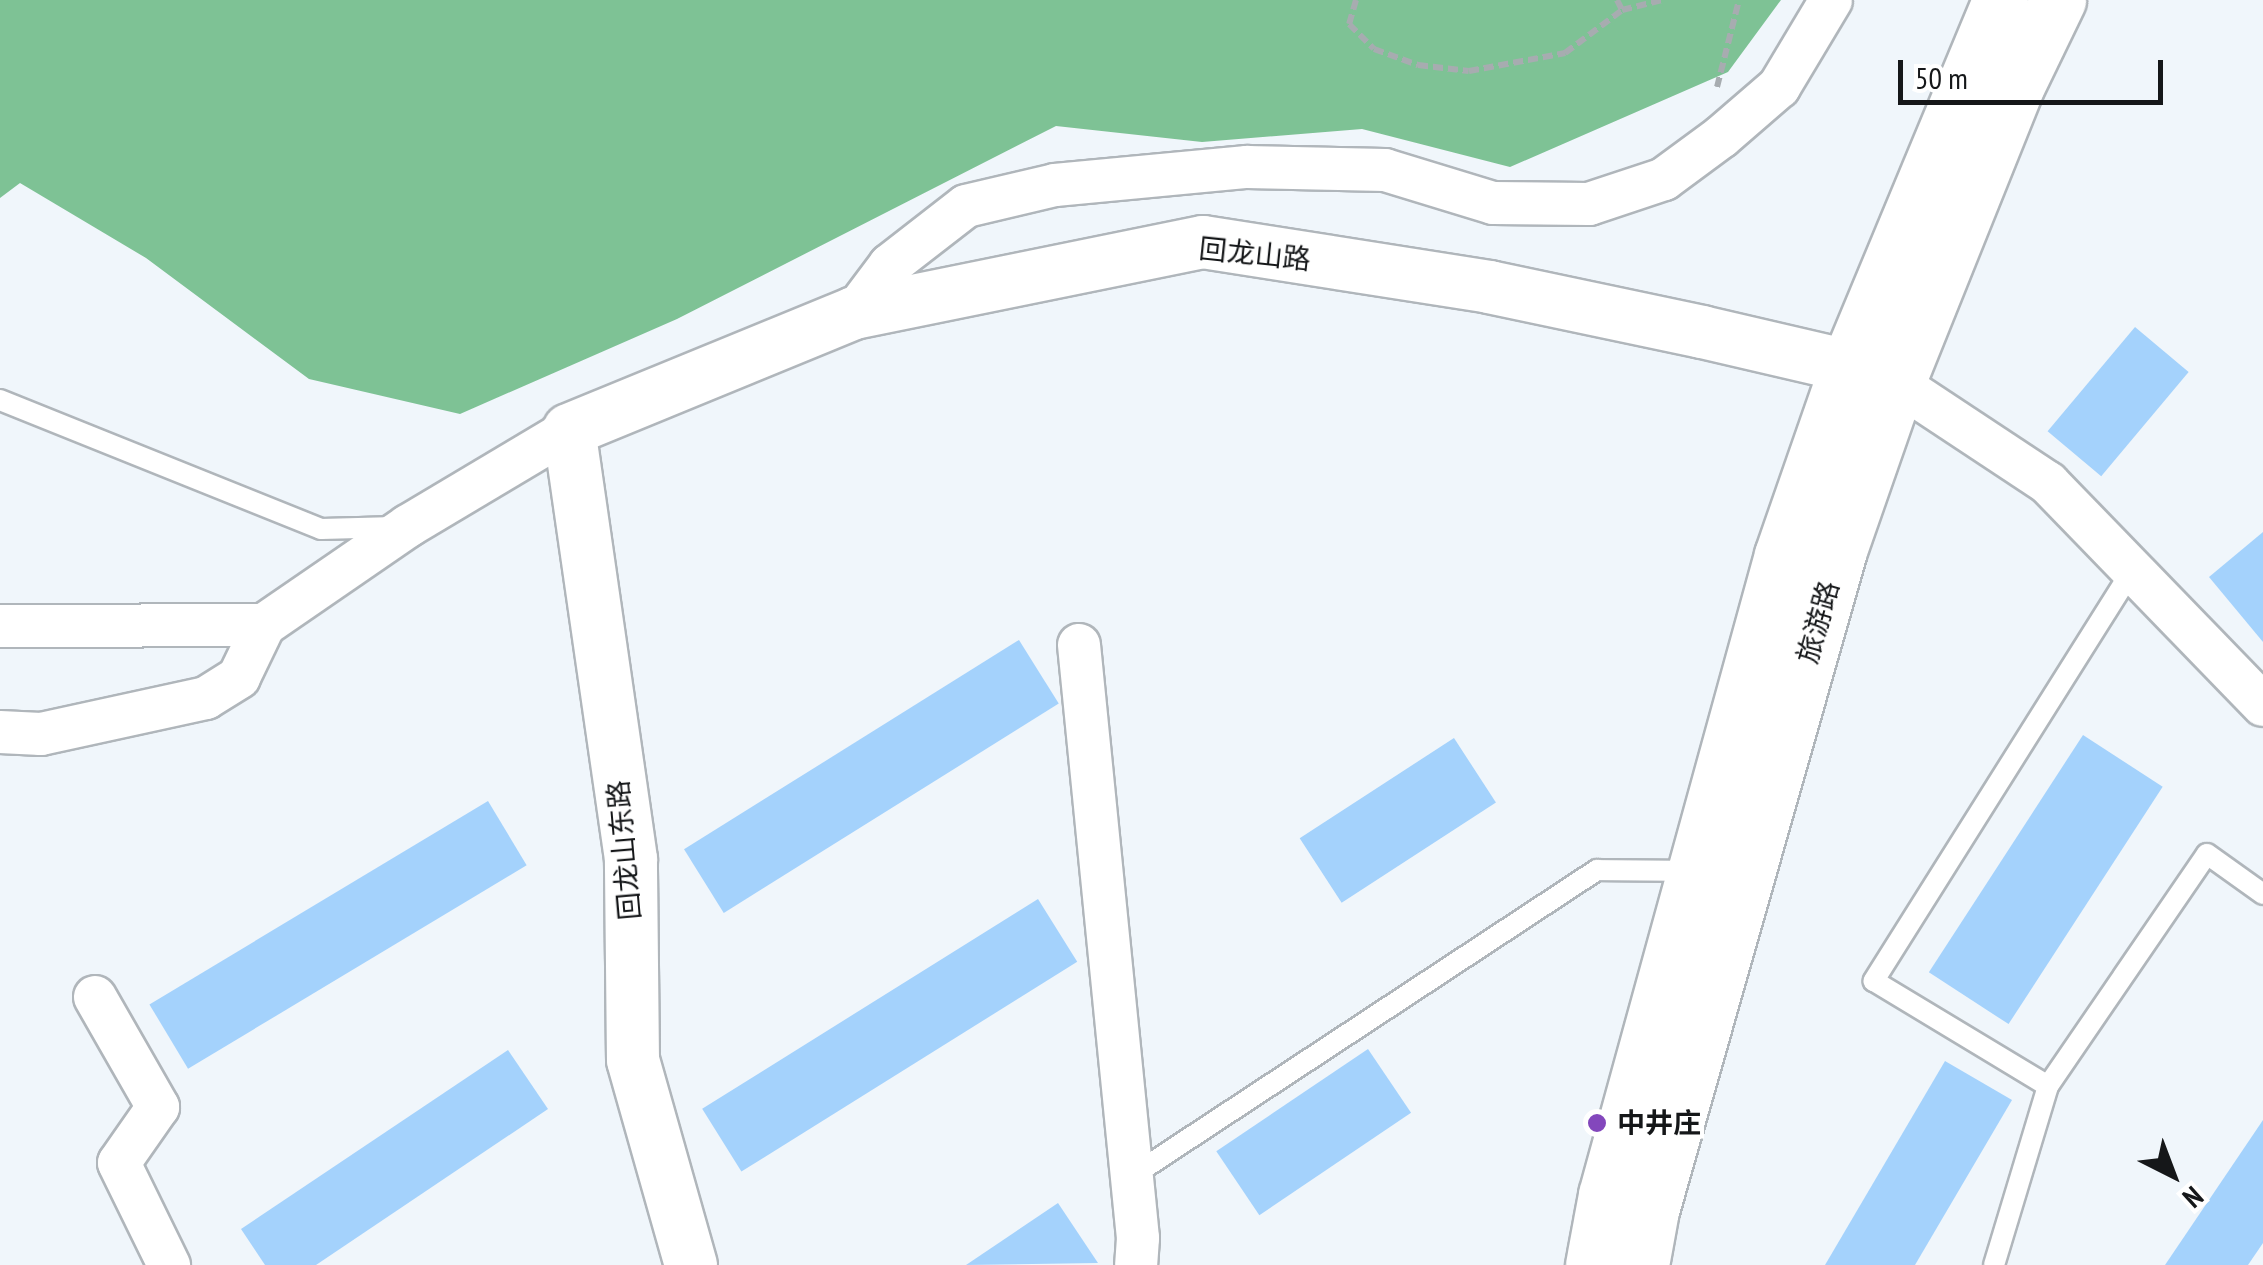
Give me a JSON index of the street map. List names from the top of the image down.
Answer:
{
  "streets": {
    "main road": ["旅游路"],
    "street": ["回龙山路", "回龙山东路"]
  },
  "crossings": [
    ["回龙山路", "旅游路"],
    ["回龙山路", "回龙山东路"]
  ],
  "places": ["中井庄"],
  "scale_bar": "50 m",
  "north": "bottom right"
}
